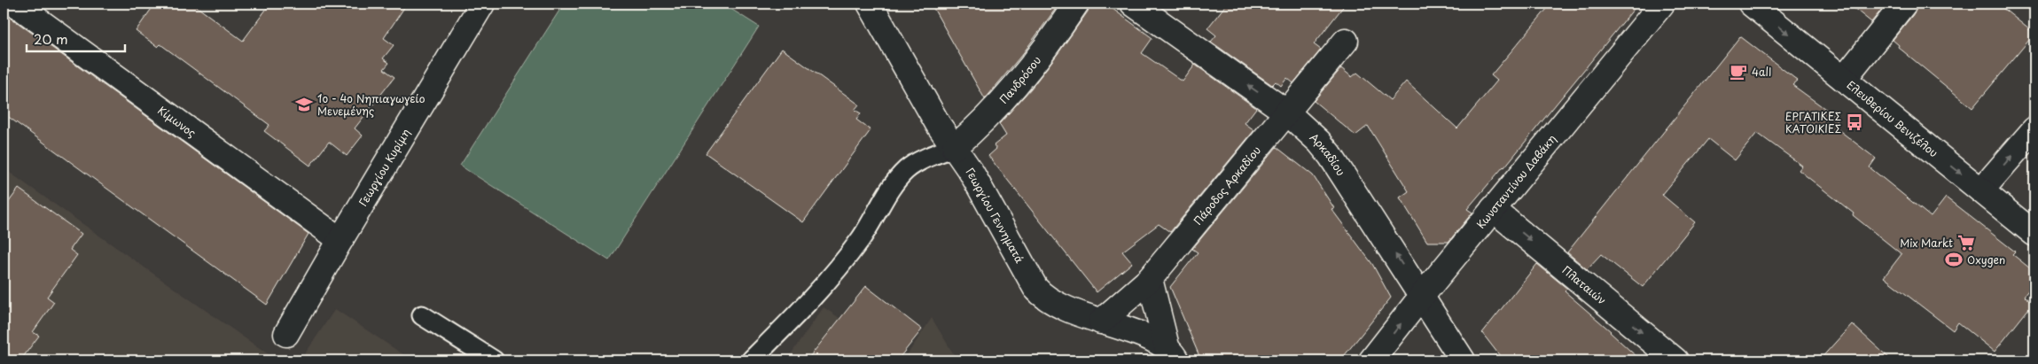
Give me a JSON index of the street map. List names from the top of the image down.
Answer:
{
  "streets": {
    "street": [
      "Πανδρόσου",
      "Ελευθερίου Βενιζέλου",
      "Κίμωνος",
      "Αρκαδίου",
      "Γεωργίου Κυρίμη",
      "Κωνσταντίνου Δαβάκη",
      "Πάροδος Αρκαδίου",
      "Γεωργίου Γεννηματά",
      "Πλαταιών"
    ]
  },
  "crossings": [
    ["Πανδρόσου", "Γεωργίου Γεννηματά"],
    ["Κίμωνος", "Γεωργίου Κυρίμη"],
    ["Αρκαδίου", "Κωνσταντίνου Δαβάκη"],
    ["Αρκαδίου", "Πάροδος Αρκαδίου"],
    ["Κωνσταντίνου Δαβάκη", "Πλαταιών"],
    ["Πάροδος Αρκαδίου", "Γεωργίου Γεννηματά"]
  ],
  "one_way": ["Ελευθερίου Βενιζέλου", "Αρκαδίου", "Πλαταιών"],
  "places": {
    "cafe": ["4all"],
    "school or university": ["1o - 4o Νηπιαγωγείο Μενεμένης"],
    "bus stop": ["ΕΡΓΑΤΙΚΕΣ ΚΑΤΟΙΚΙΕΣ"],
    "supermarket": ["Mix Markt"],
    "sports": ["Oxygen"]
  },
  "scale_bar": "20 m"
}
